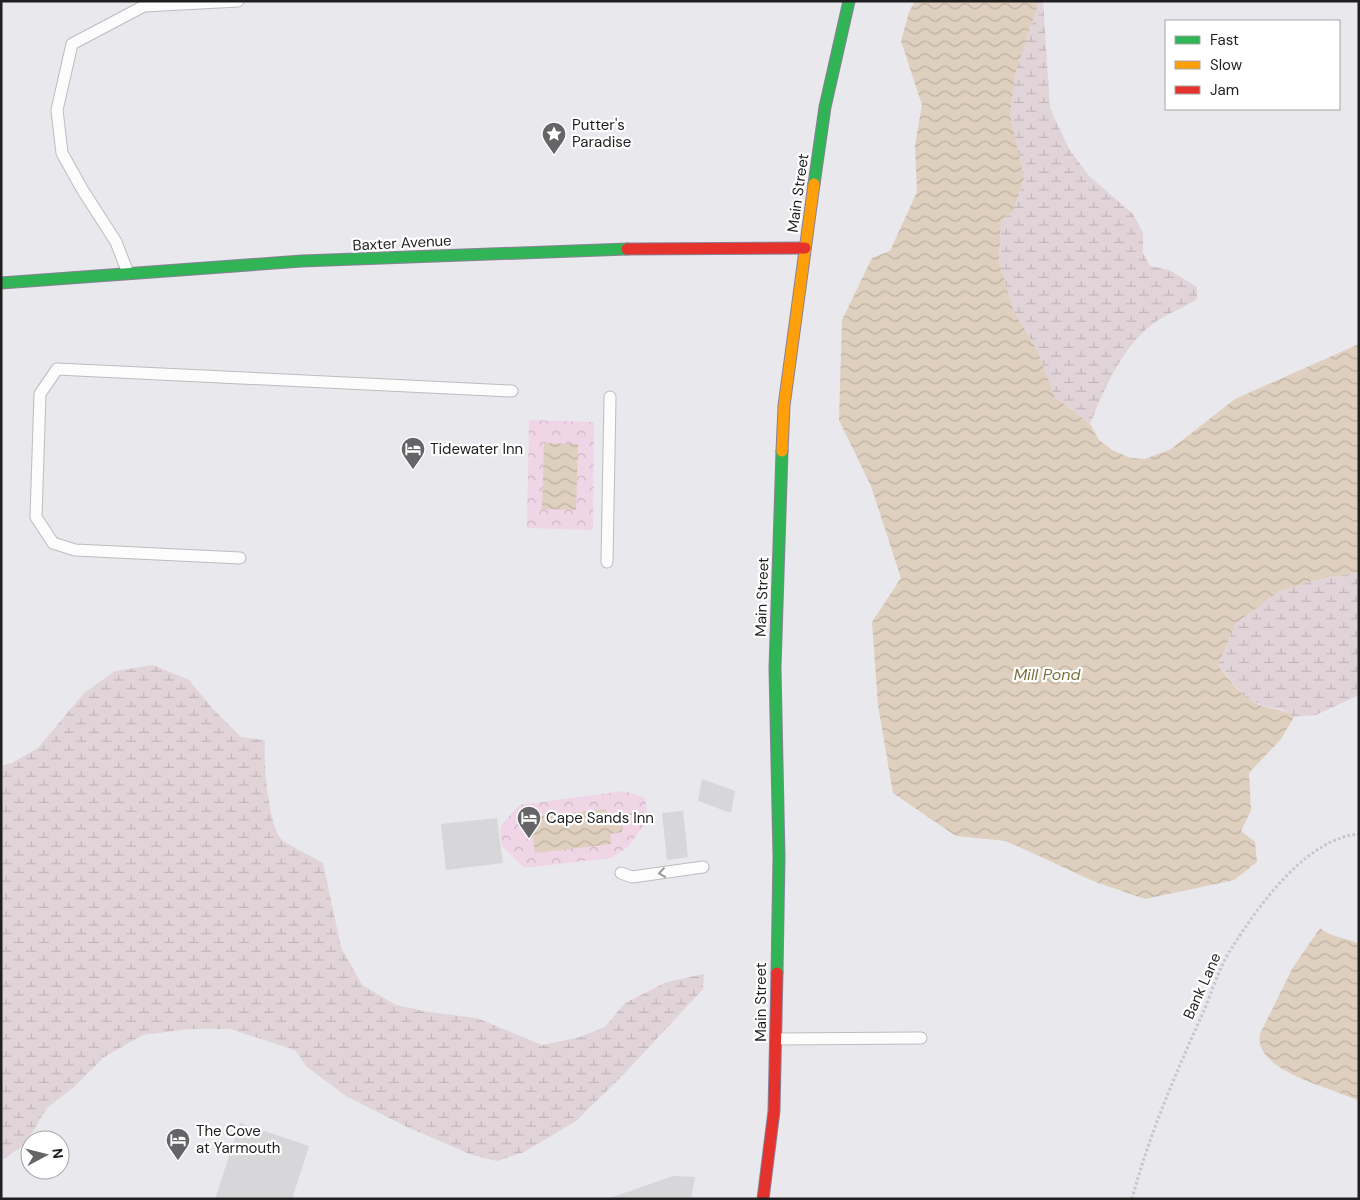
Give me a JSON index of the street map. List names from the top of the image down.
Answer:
{
  "streets": {
    "main road": ["Main Street", "Baxter Avenue"],
    "path": ["Bank Lane"]
  },
  "crossings": [
    ["Main Street", "Baxter Avenue"]
  ],
  "water": ["Mill Pond"],
  "places": {
    "place": ["Putter's Paradise"],
    "hotel": ["Tidewater Inn", "Cape Sands Inn", "The Cove at Yarmouth"]
  },
  "legend": ["Fast", "Slow", "Jam"],
  "north": "right"
}
